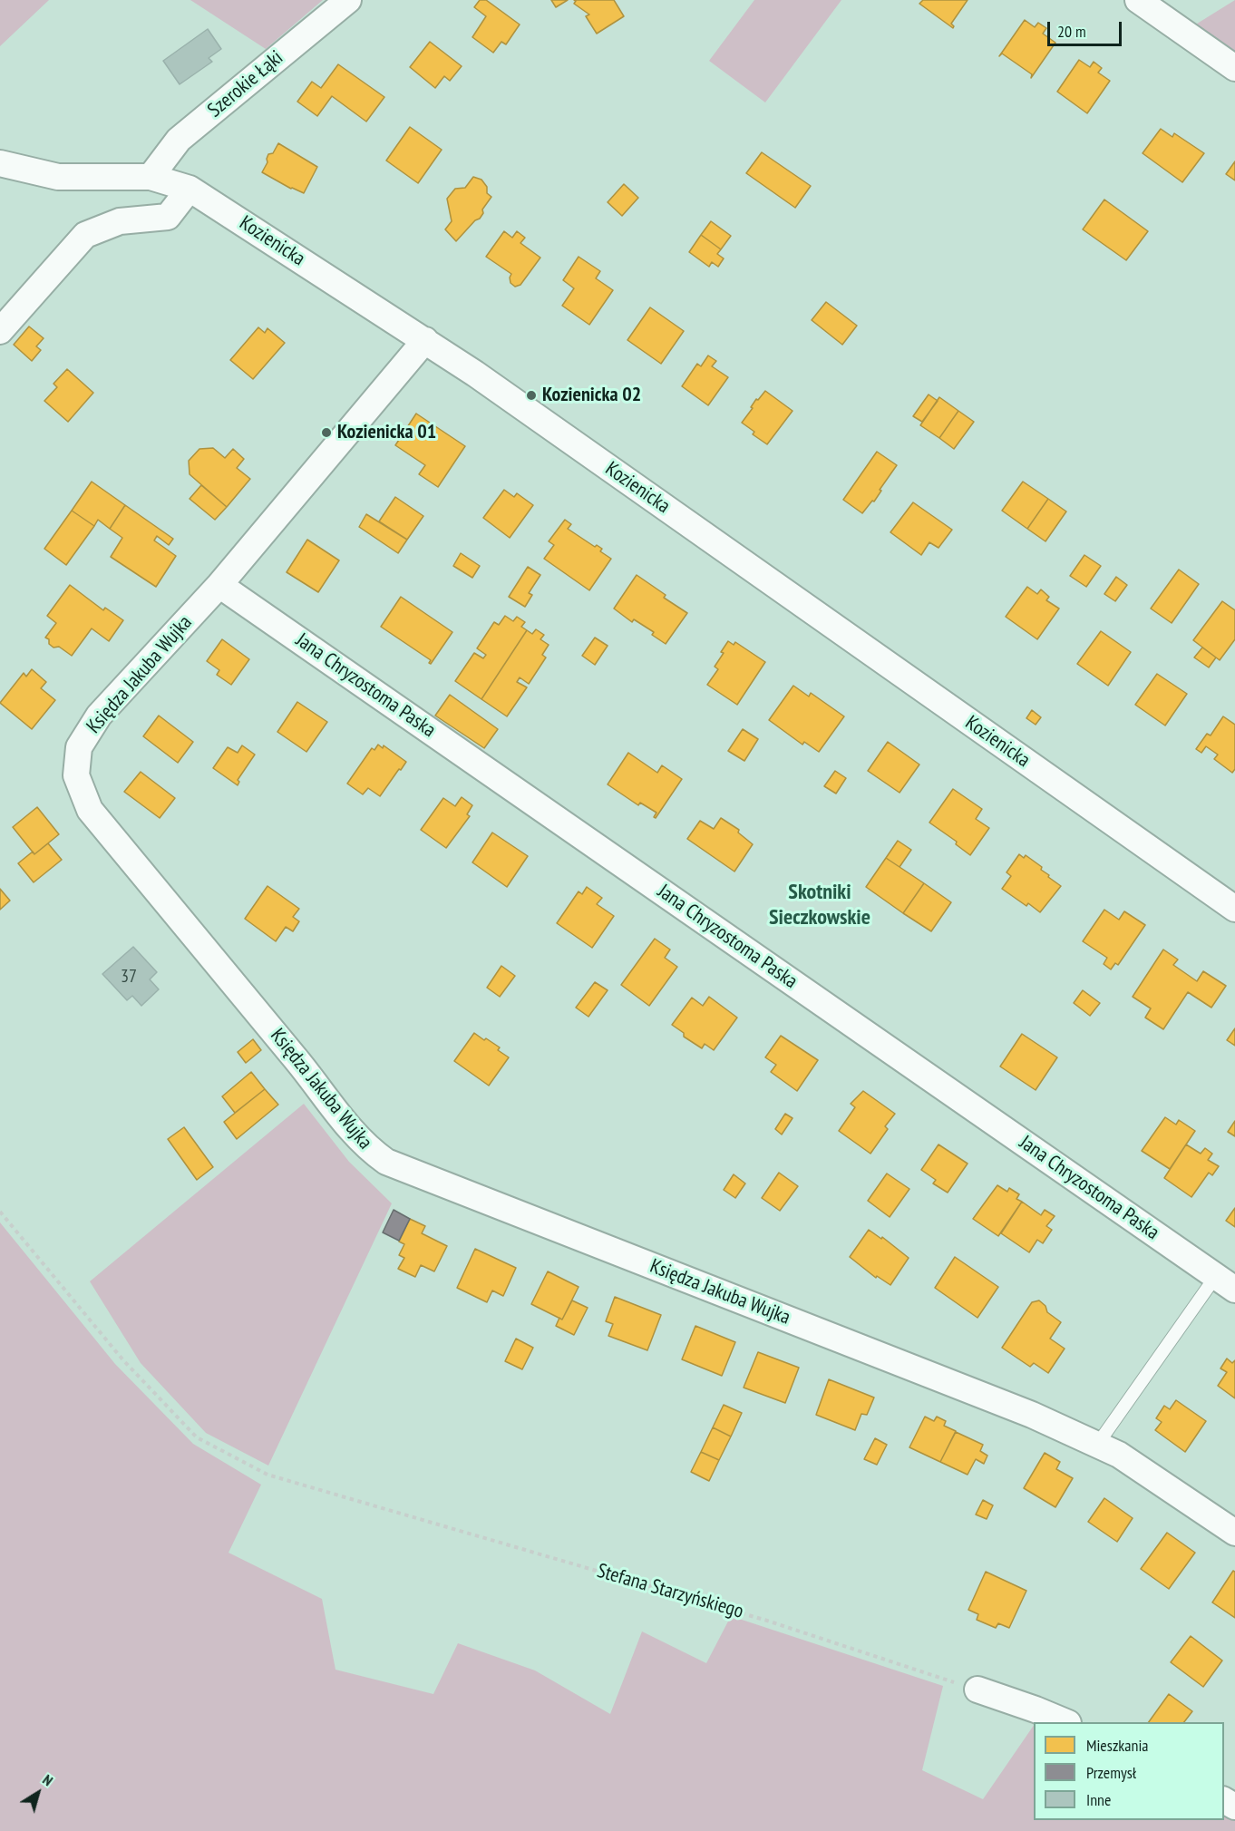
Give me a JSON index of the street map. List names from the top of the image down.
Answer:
{
  "streets": {
    "street": [
      "Szerokie Łąki",
      "Kozienicka",
      "Księdza Jakuba Wujka",
      "Jana Chryzostoma Paska"
    ],
    "path": ["Stefana Starzyńskiego"]
  },
  "crossings": [
    ["Szerokie Łąki", "Kozienicka"],
    ["Kozienicka", "Księdza Jakuba Wujka"],
    ["Księdza Jakuba Wujka", "Jana Chryzostoma Paska"]
  ],
  "districts": ["Skotniki Sieczkowskie"],
  "places": ["Kozienicka 02", "Kozienicka 01"],
  "house_numbers": ["37"],
  "legend": ["Mieszkania", "Przemysł", "Inne"],
  "scale_bar": "20 m",
  "north": "top right"
}
